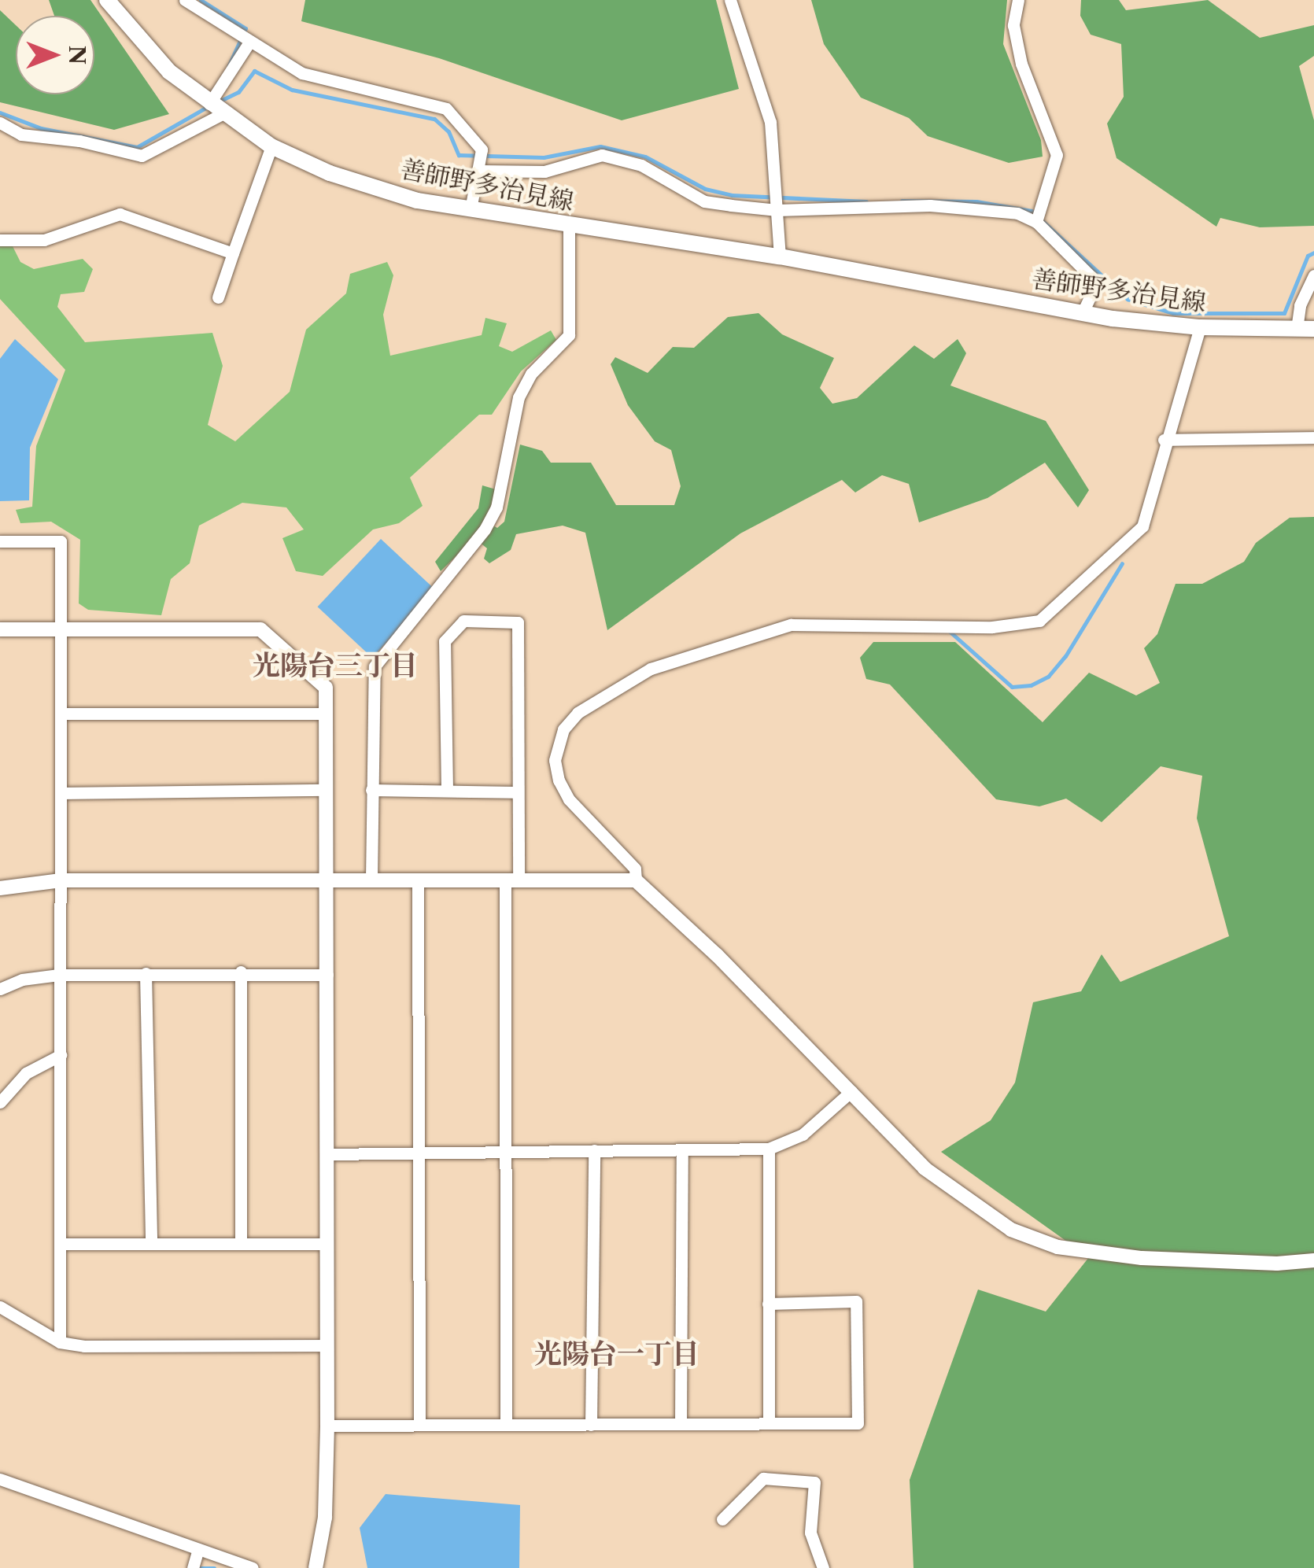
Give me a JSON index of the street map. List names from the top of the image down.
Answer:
{
  "streets": {
    "main road": ["善師野多治見線"]
  },
  "districts": ["光陽台三丁目", "光陽台一丁目"],
  "north": "right"
}
